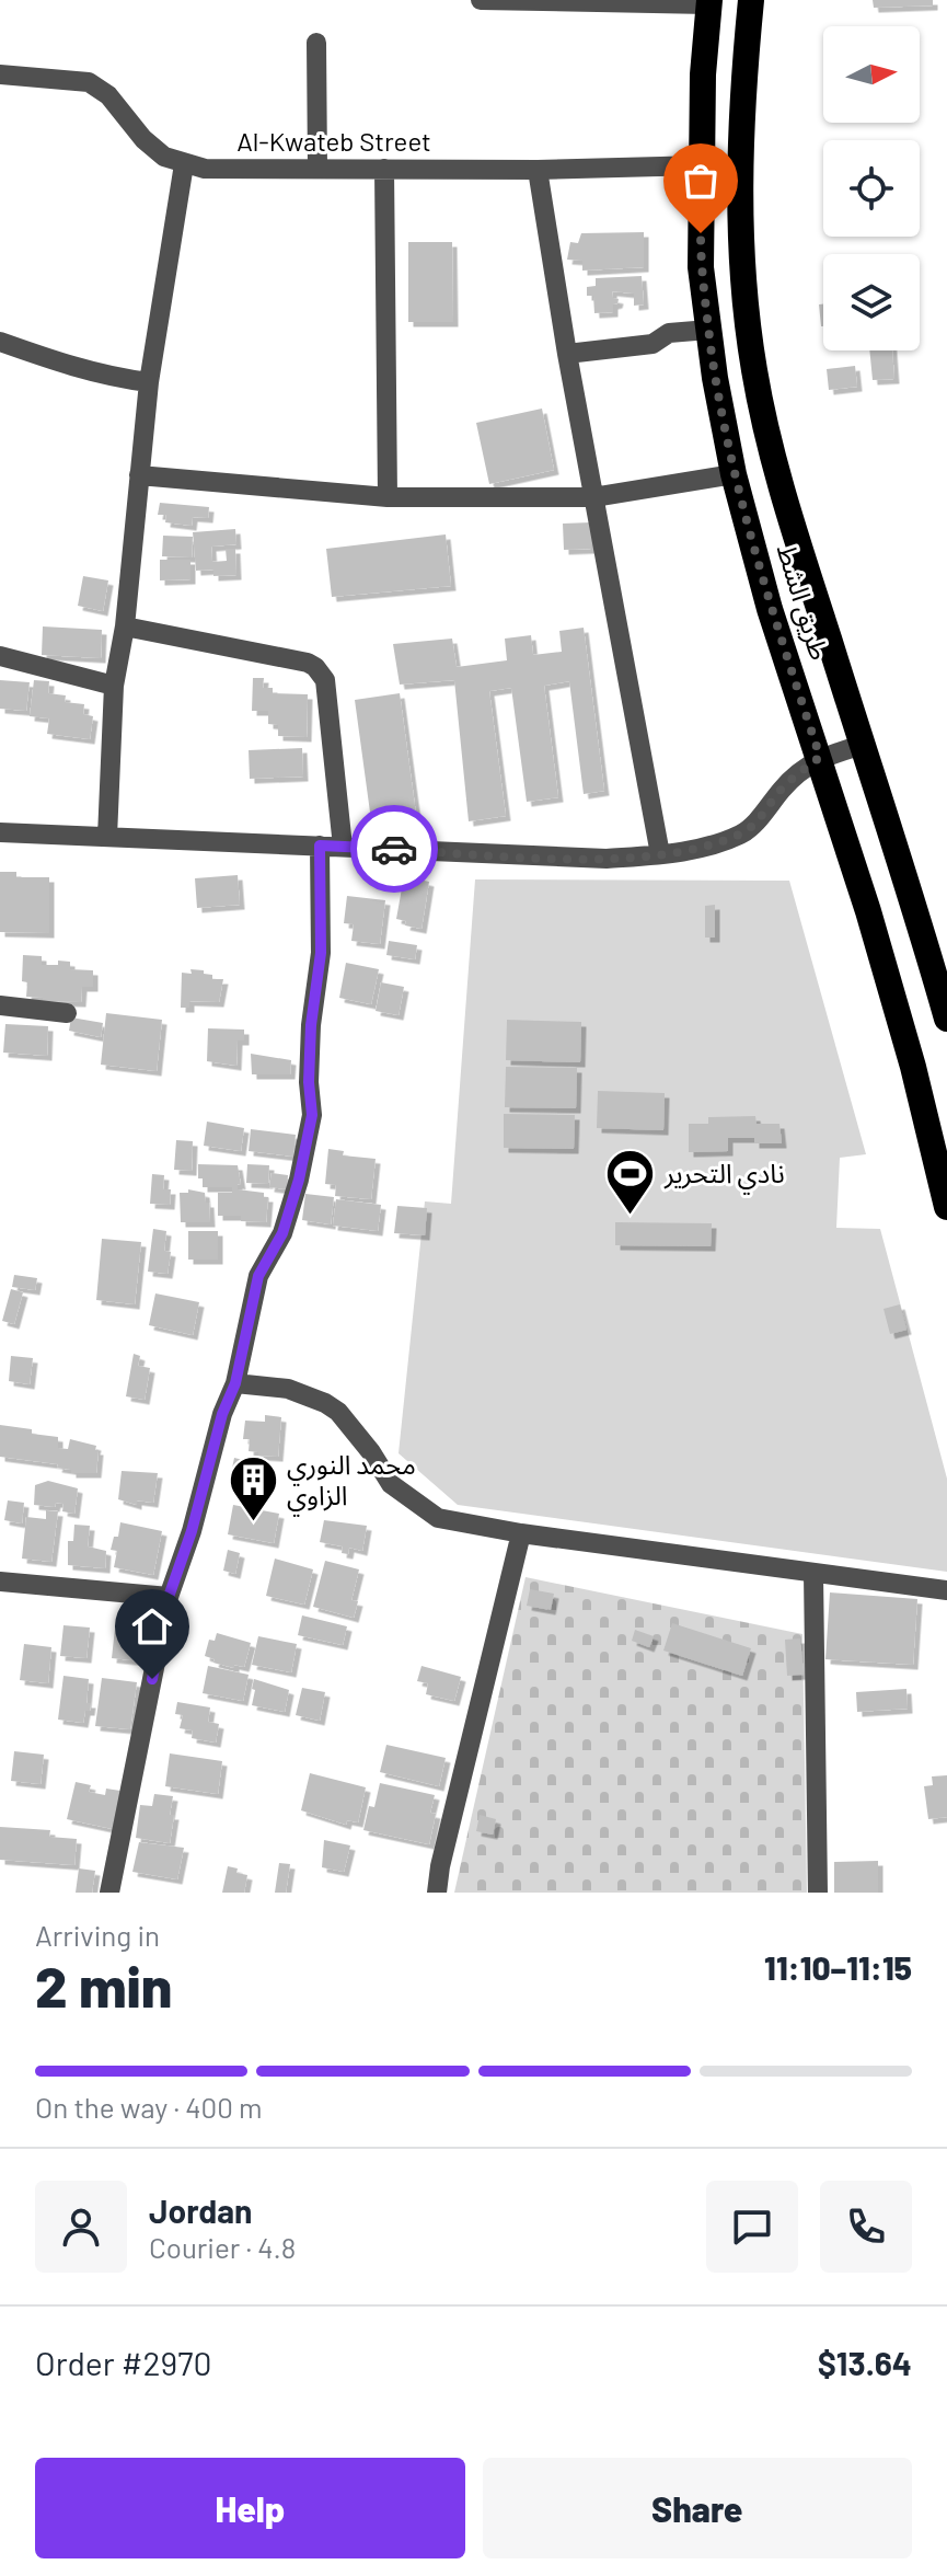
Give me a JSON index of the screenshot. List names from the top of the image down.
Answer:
{
  "streets": {
    "highway": ["طريق الشط"],
    "street": ["Al-Kwateb Street"]
  },
  "crossings": [
    ["Al-Kwateb Street", "طريق الشط"]
  ],
  "places": {
    "sports": ["نادي التحرير"],
    "building": ["محمد النوري الزاوي"]
  },
  "north": "right",
  "page": {
    "heading": ["2 min", "Arriving in", "11:10–11:15"],
    "panel": [
      "Jordan",
      "Courier · 4.8",
      "Order #2970",
      "$13.64"
    ],
    "bar": "On the way · 400 m",
    "buttons": ["Help", "Share"]
  }
}
